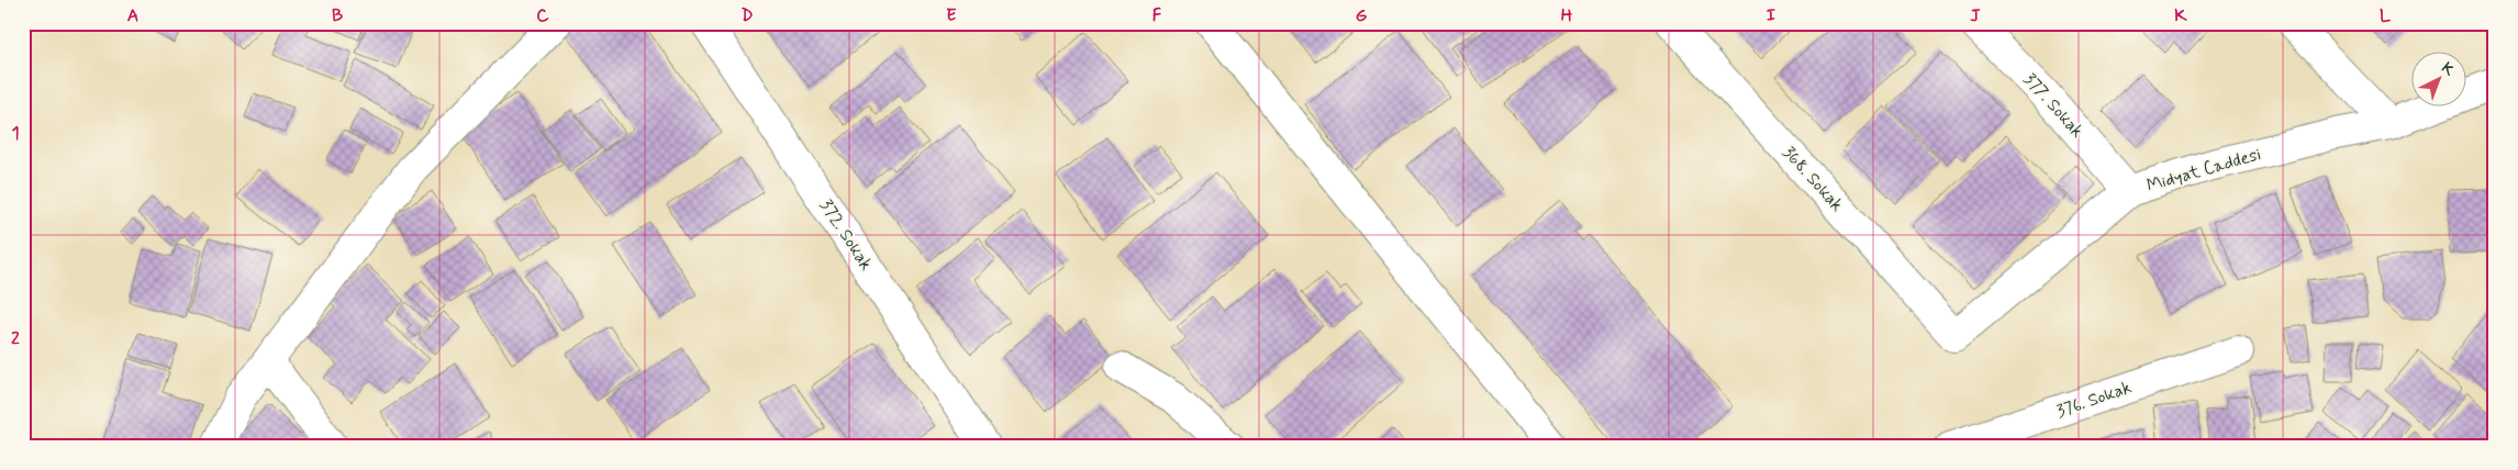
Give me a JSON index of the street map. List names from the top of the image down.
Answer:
{
  "streets": {
    "street": [
      "377. Sokak",
      "Midyat Caddesi",
      "368. Sokak",
      "372. Sokak",
      "376. Sokak"
    ]
  },
  "crossings": [
    ["377. Sokak", "Midyat Caddesi"],
    ["Midyat Caddesi", "368. Sokak"]
  ],
  "north": "top right",
  "grid": {
    "columns": [
      "A",
      "B",
      "C",
      "D",
      "E",
      "F",
      "G",
      "H",
      "I",
      "J",
      "K",
      "L"
    ],
    "rows": ["1", "2"]
  }
}
